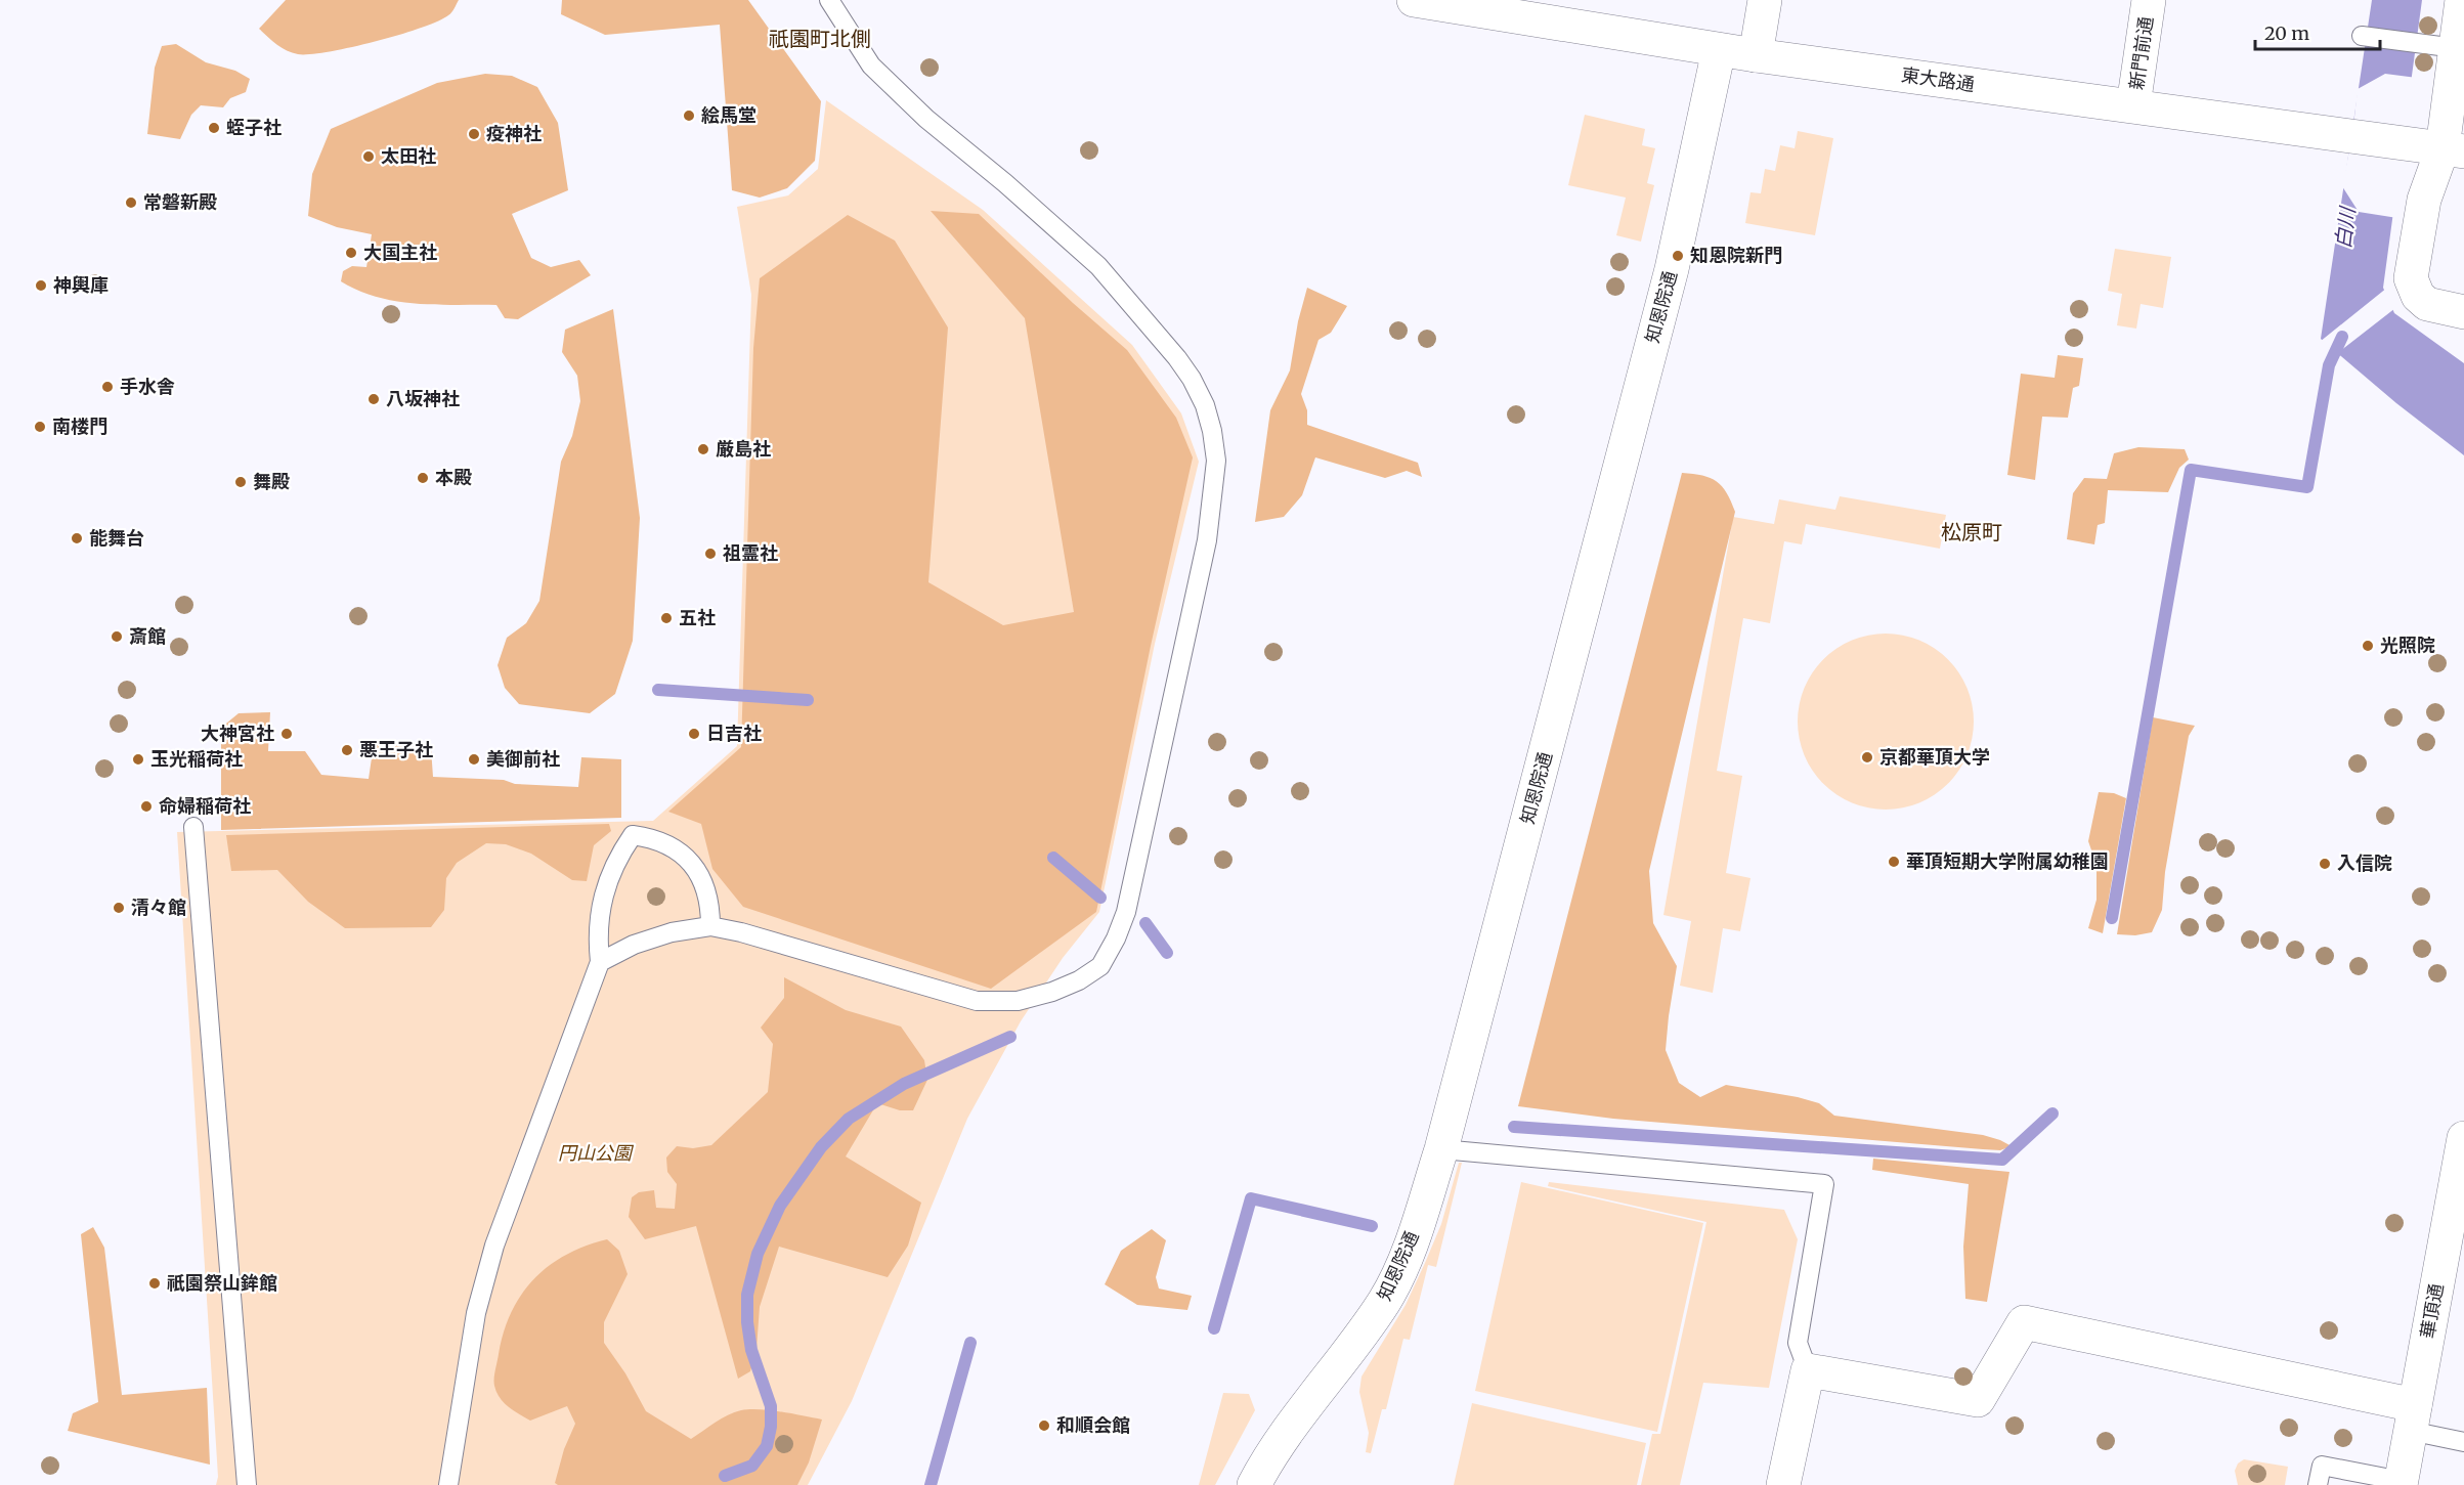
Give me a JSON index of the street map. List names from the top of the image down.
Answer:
{
  "streets": {
    "street": [
      "新門前通",
      "東大路通",
      "知恩院通",
      "華頂通"
    ]
  },
  "crossings": [
    ["新門前通", "東大路通"],
    ["東大路通", "知恩院通"]
  ],
  "districts": ["祇園町北側", "松原町"],
  "water": ["白川"],
  "parks": ["円山公園"],
  "places": [
    "絵馬堂",
    "蛭子社",
    "疫神社",
    "太田社",
    "常磐新殿",
    "大国主社",
    "知恩院新門",
    "神輿庫",
    "手水舎",
    "八坂神社",
    "南楼門",
    "厳島社",
    "本殿",
    "舞殿",
    "能舞台",
    "祖霊社",
    "五社",
    "斎館",
    "光照院",
    "大神宮社",
    "日吉社",
    "悪王子社",
    "京都華頂大学",
    "玉光稲荷社",
    "美御前社",
    "命婦稲荷社",
    "華頂短期大学附属幼稚園",
    "入信院",
    "清々館",
    "祇園祭山鉾館",
    "和順会館"
  ],
  "scale_bar": "20 m"
}
